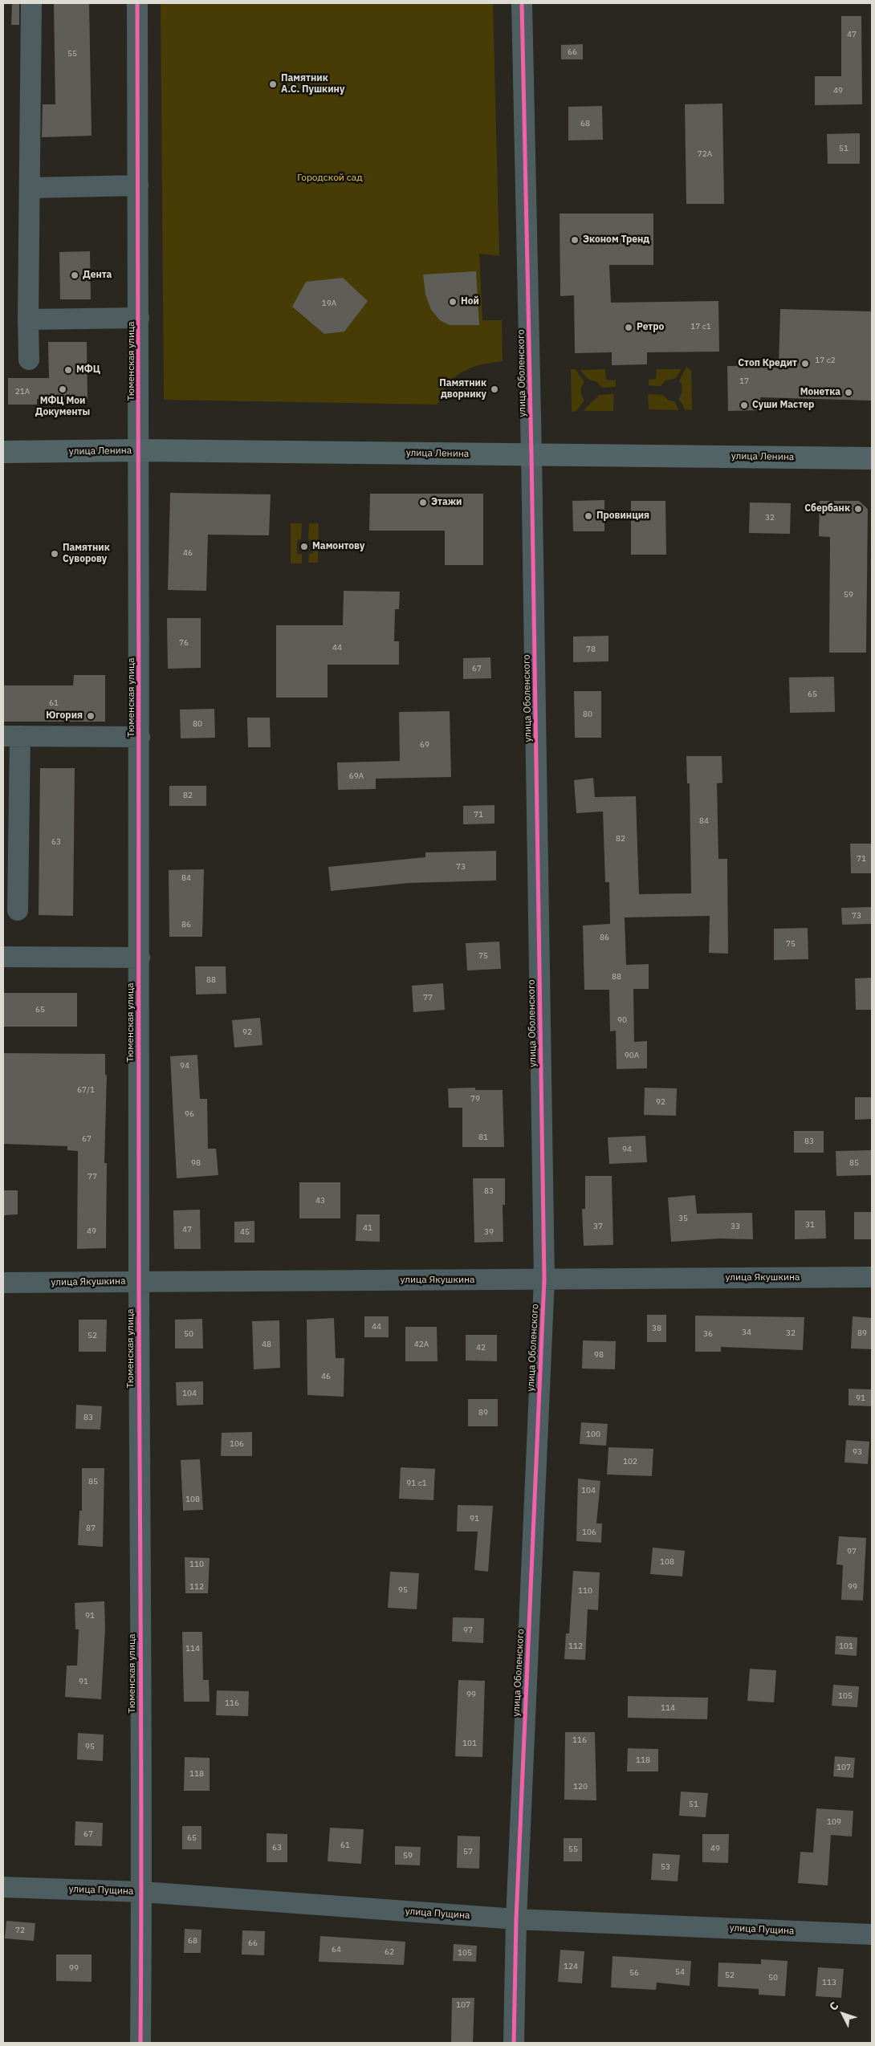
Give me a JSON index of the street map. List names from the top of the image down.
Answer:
{
  "streets": {
    "main road": ["улица Ленина"],
    "street": [
      "Тюменская улица",
      "улица Оболенского",
      "улица Якушкина",
      "улица Пущина"
    ]
  },
  "crossings": [
    ["Тюменская улица", "улица Ленина"],
    ["Тюменская улица", "улица Якушкина"],
    ["Тюменская улица", "улица Пущина"],
    ["улица Оболенского", "улица Ленина"],
    ["улица Оболенского", "улица Якушкина"],
    ["улица Оболенского", "улица Пущина"]
  ],
  "parks": ["Городской сад"],
  "places": [
    "Памятник А.С. Пушкину",
    "Эконом Тренд",
    "Дента",
    "Ной",
    "Ретро",
    "Стоп Кредит",
    "МФЦ",
    "МФЦ Мои Документы",
    "Памятник дворнику",
    "Монетка",
    "Суши Мастер",
    "Этажи",
    "Сбербанк",
    "Провинция",
    "Мамонтову",
    "Памятник Суворову",
    "Югория"
  ],
  "house_numbers": [
    "47",
    "66",
    "55",
    "49",
    "68",
    "51",
    "72А",
    "19А",
    "17 с1",
    "17 с2",
    "17",
    "21А",
    "32",
    "46",
    "59",
    "76",
    "44",
    "78",
    "67",
    "65",
    "61",
    "80",
    "80",
    "69",
    "69А",
    "82",
    "71",
    "84",
    "82",
    "63",
    "71",
    "73",
    "84",
    "73",
    "86",
    "86",
    "75",
    "75",
    "88",
    "88",
    "77",
    "65",
    "90",
    "92",
    "90А",
    "94",
    "67/1",
    "79",
    "92",
    "96",
    "81",
    "67",
    "83",
    "94",
    "98",
    "85",
    "77",
    "83",
    "43",
    "35",
    "31",
    "37",
    "33",
    "41",
    "47",
    "49",
    "45",
    "39",
    "44",
    "38",
    "34",
    "32",
    "89",
    "50",
    "36",
    "52",
    "48",
    "42А",
    "42",
    "98",
    "46",
    "104",
    "91",
    "89",
    "83",
    "100",
    "106",
    "93",
    "102",
    "85",
    "91 с1",
    "104",
    "108",
    "91",
    "87",
    "106",
    "97",
    "108",
    "110",
    "112",
    "99",
    "95",
    "110",
    "91",
    "97",
    "112",
    "101",
    "114",
    "91",
    "99",
    "105",
    "116",
    "114",
    "116",
    "101",
    "95",
    "118",
    "107",
    "118",
    "120",
    "51",
    "109",
    "67",
    "65",
    "61",
    "63",
    "49",
    "55",
    "57",
    "59",
    "53",
    "72",
    "68",
    "66",
    "64",
    "62",
    "105",
    "124",
    "99",
    "54",
    "56",
    "52",
    "50",
    "113",
    "107"
  ],
  "north": "top left"
}
